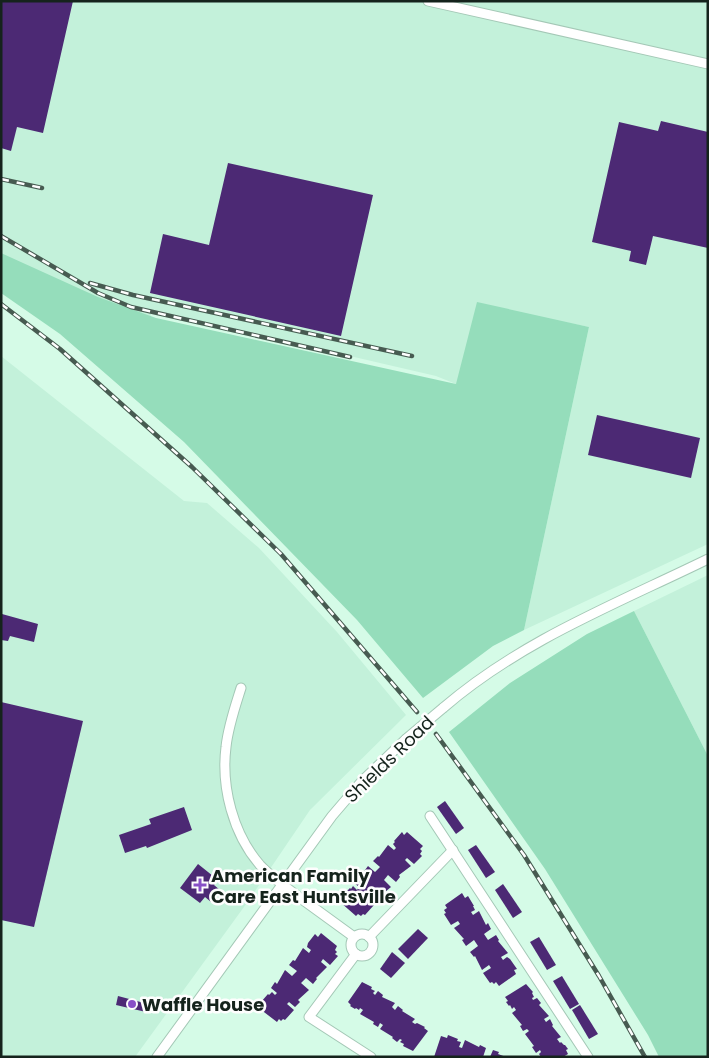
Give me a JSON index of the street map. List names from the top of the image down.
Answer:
{
  "streets": {
    "street": ["Shields Road"]
  },
  "places": {
    "health": ["American Family Care East Huntsville"],
    "other": ["Waffle House"]
  }
}
